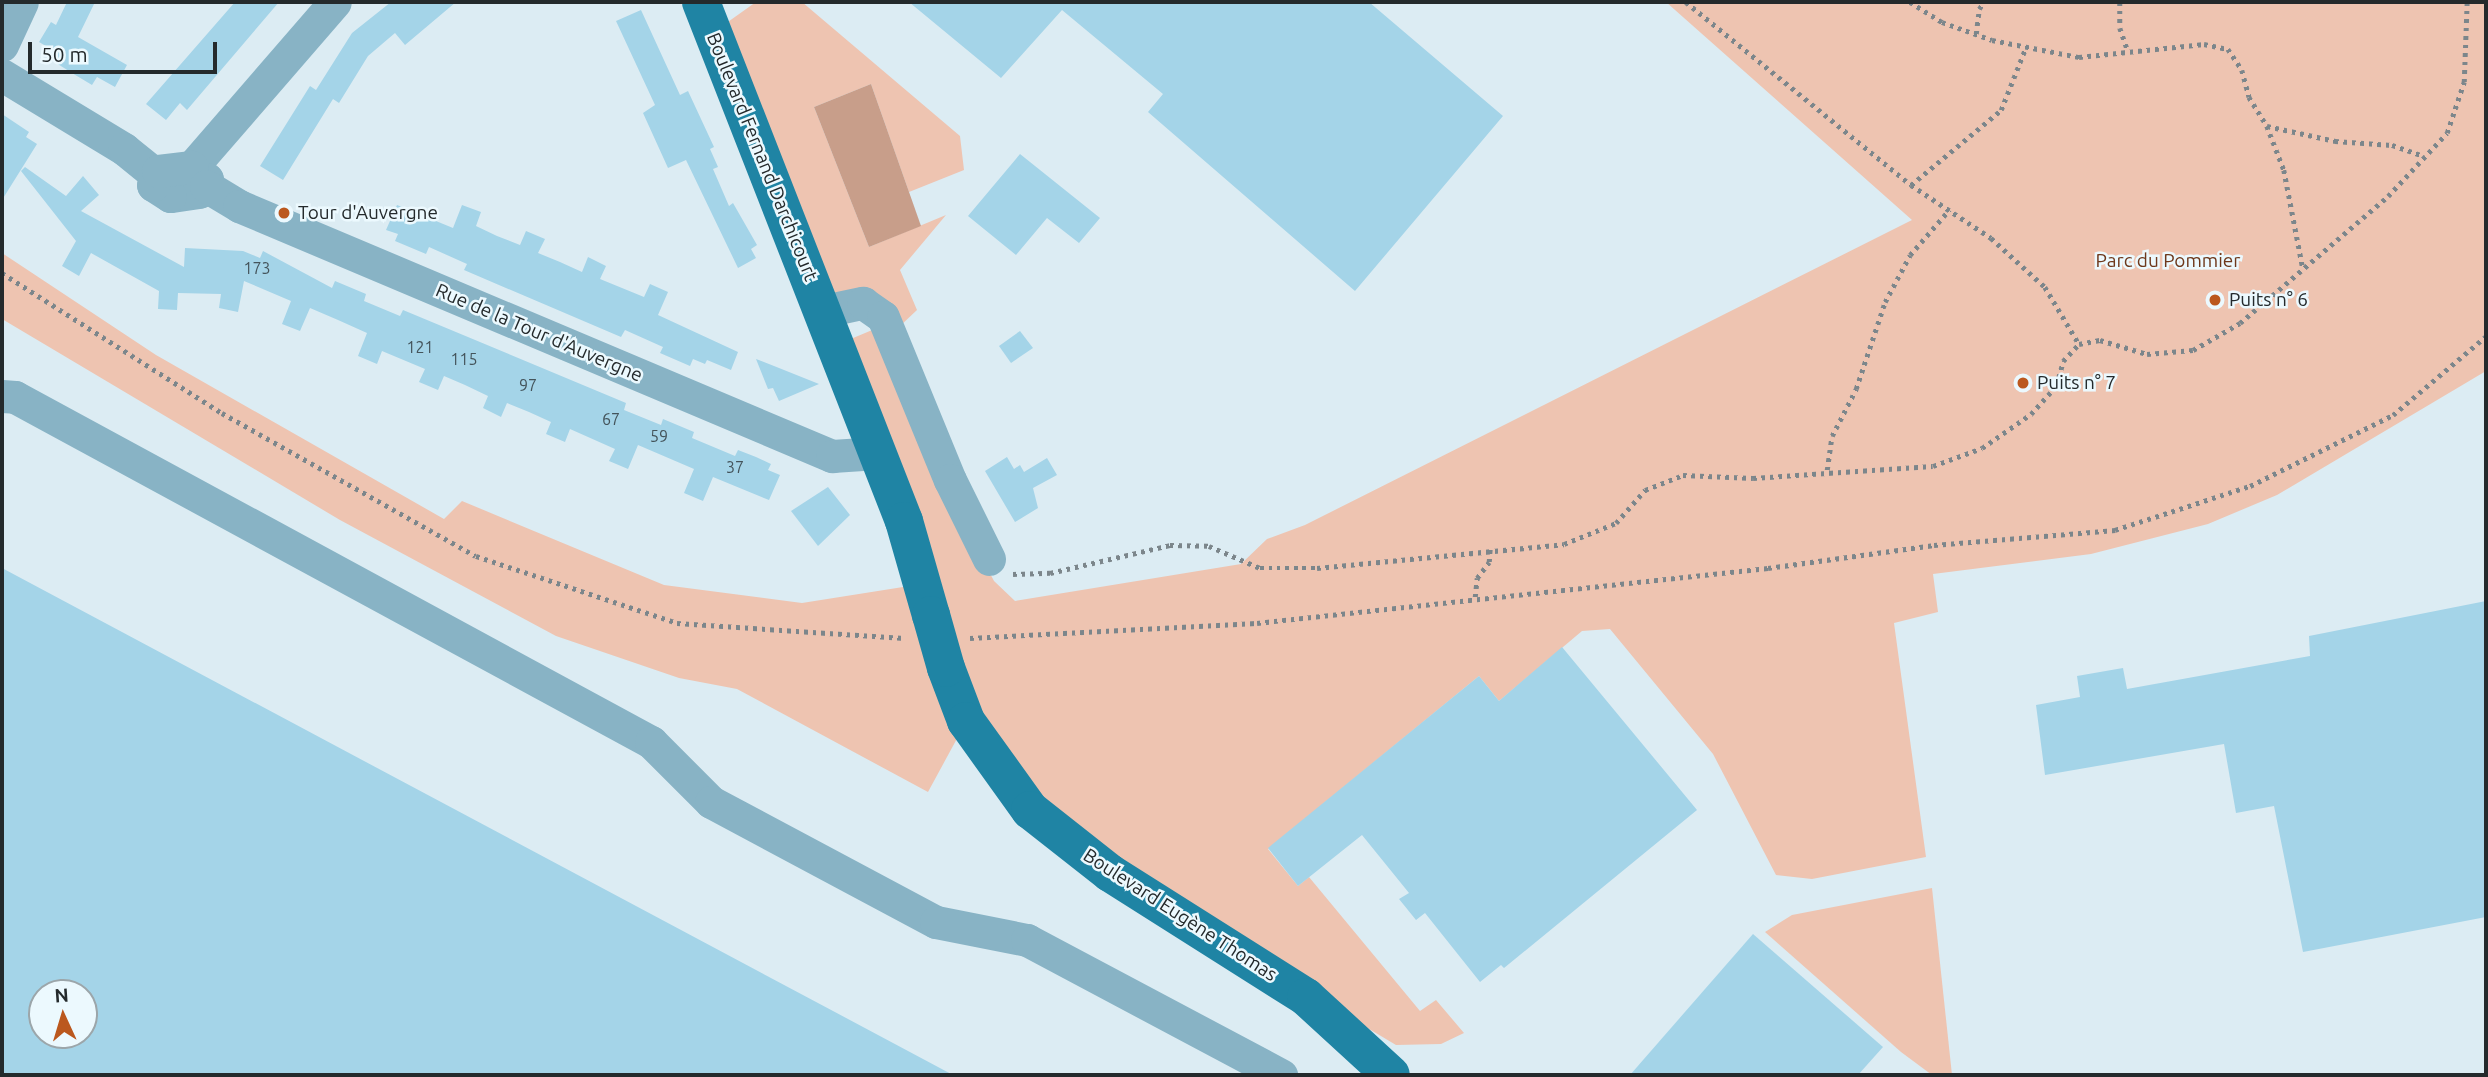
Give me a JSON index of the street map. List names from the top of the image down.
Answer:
{
  "streets": {
    "main road": ["Boulevard Fernand Darchicourt", "Boulevard Eugène Thomas"],
    "street": ["Rue de la Tour d'Auvergne"]
  },
  "crossings": [
    ["Boulevard Fernand Darchicourt", "Rue de la Tour d'Auvergne"],
    ["Boulevard Fernand Darchicourt", "Boulevard Eugène Thomas"],
    ["Rue de la Tour d'Auvergne", "Boulevard Eugène Thomas"]
  ],
  "parks": ["Parc du Pommier"],
  "places": ["Tour d'Auvergne", "Puits n° 6", "Puits n° 7"],
  "house_numbers": [
    "173",
    "121",
    "115",
    "97",
    "67",
    "59",
    "37"
  ],
  "scale_bar": "50 m",
  "north": "top"
}
